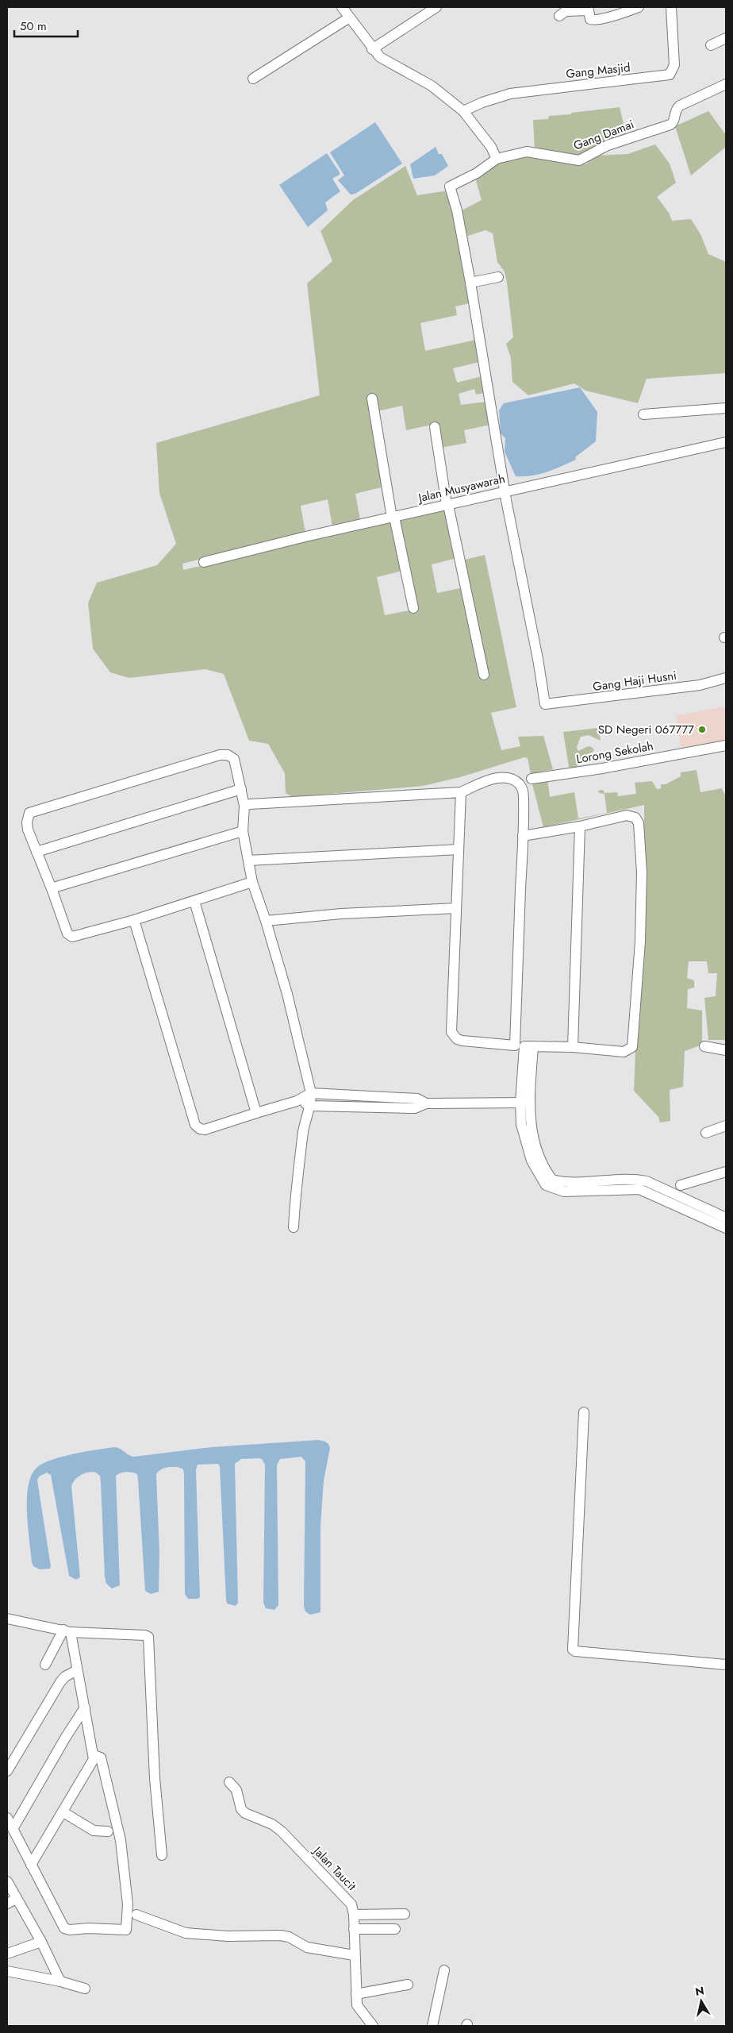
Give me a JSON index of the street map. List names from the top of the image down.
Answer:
{
  "streets": {
    "street": [
      "Gang Masjid",
      "Gang Damai",
      "Jalan Musyawarah",
      "Gang Haji Husni",
      "Lorong Sekolah",
      "Jalan Taucit"
    ]
  },
  "crossings": [
    ["Jalan Musyawarah", "Gang Haji Husni"]
  ],
  "places": ["SD Negeri 067777"],
  "scale_bar": "50 m",
  "north": "top"
}
